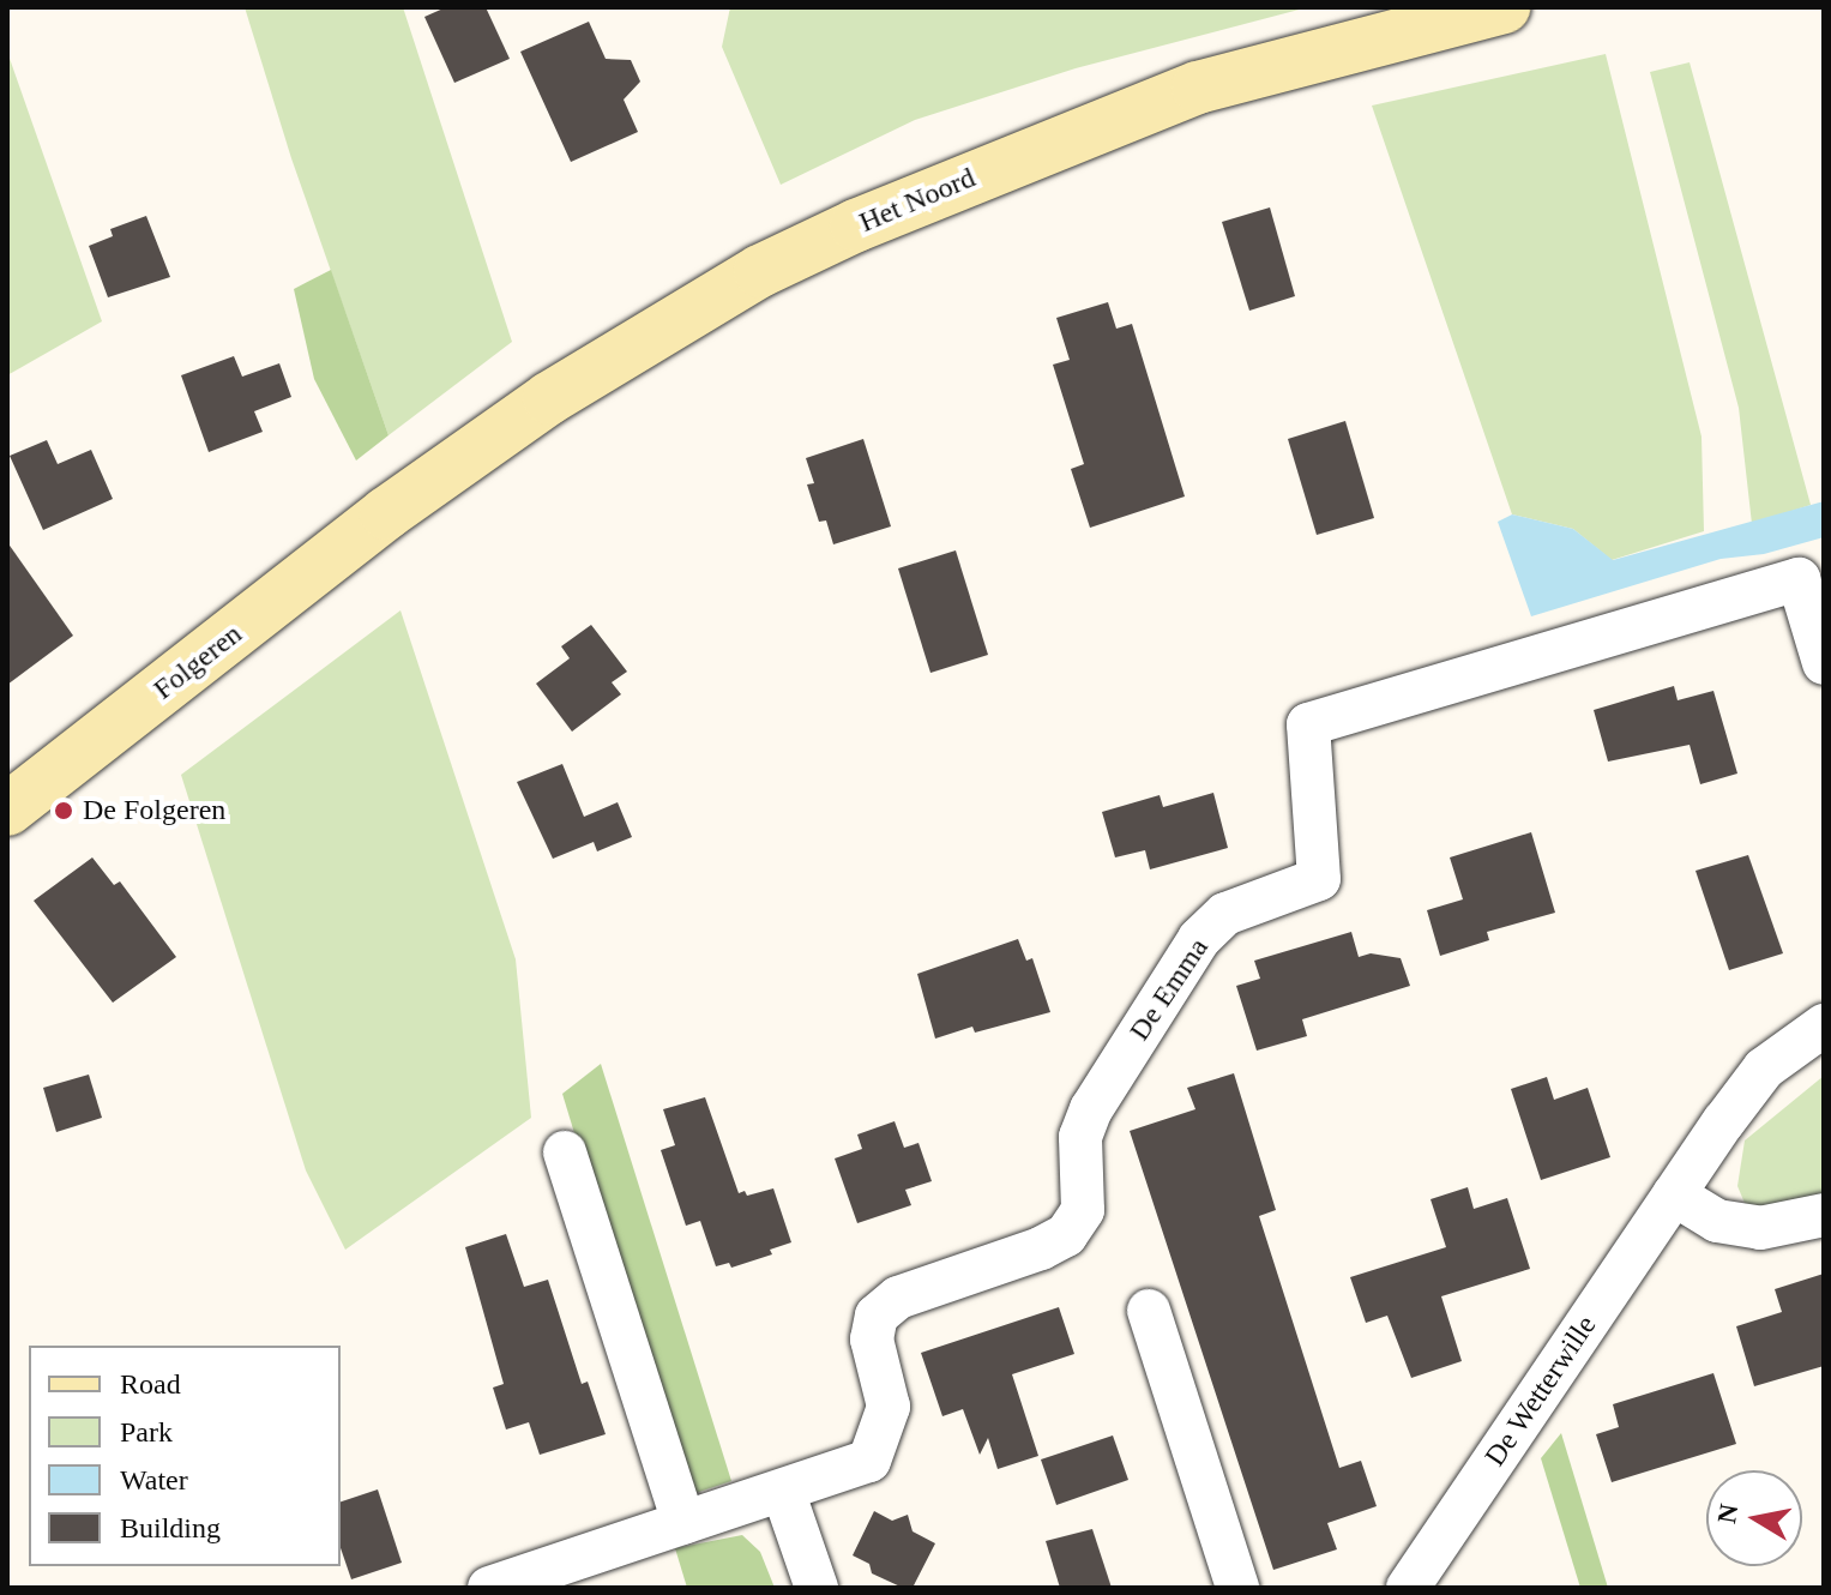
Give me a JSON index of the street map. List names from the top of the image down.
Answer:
{
  "streets": {
    "main road": ["Het Noord", "Folgeren"],
    "street": ["De Emma", "De Wetterwille"]
  },
  "crossings": [
    ["Het Noord", "Folgeren"]
  ],
  "places": ["De Folgeren"],
  "legend": [
    "Road",
    "Park",
    "Water",
    "Building"
  ],
  "north": "left"
}
